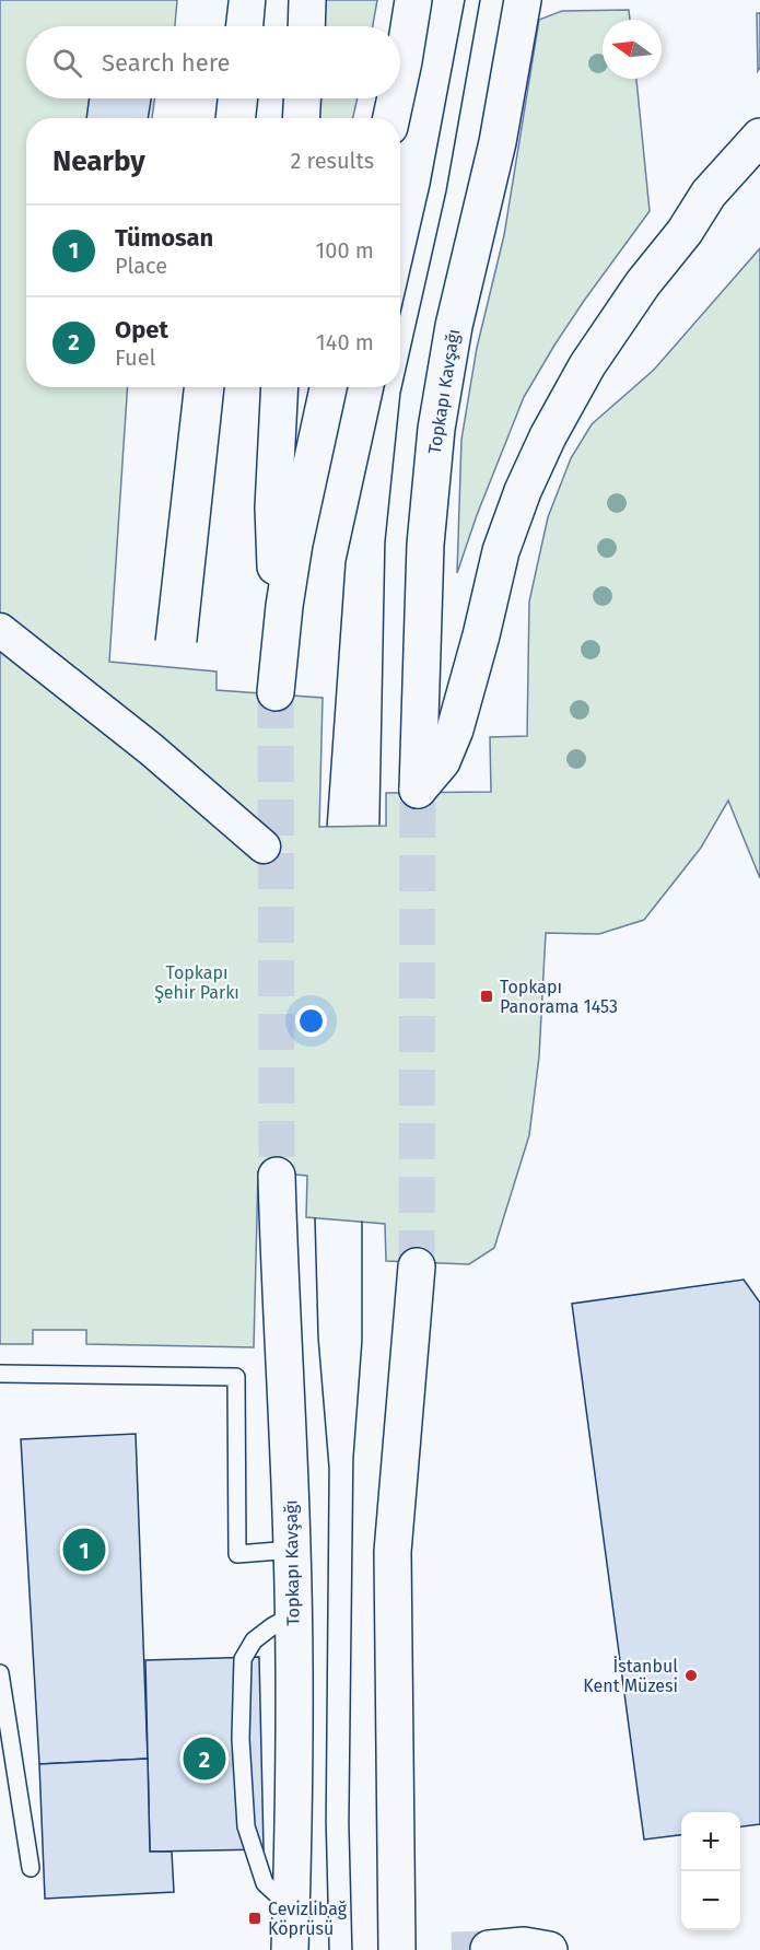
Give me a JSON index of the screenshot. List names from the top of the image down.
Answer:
{
  "streets": {
    "main road": ["Topkapı Kavşağı"]
  },
  "parks": ["Topkapı Şehir Parkı"],
  "places": {
    "transit": ["Topkapı Panorama 1453", "Cevizlibağ Köprüsü"],
    "other": ["İstanbul Kent Müzesi"]
  },
  "north": "left",
  "page": {
    "search": "Search here",
    "heading": ["Nearby", "2 results"],
    "list": [
      {
        "mark": "1",
        "name": "Tümosan",
        "note": "Place",
        "value": "100 m"
      },
      {
        "mark": "2",
        "name": "Opet",
        "note": "Fuel",
        "value": "140 m"
      }
    ],
    "pins": ["1", "2"],
    "map_buttons": ["+", "−"]
  }
}
